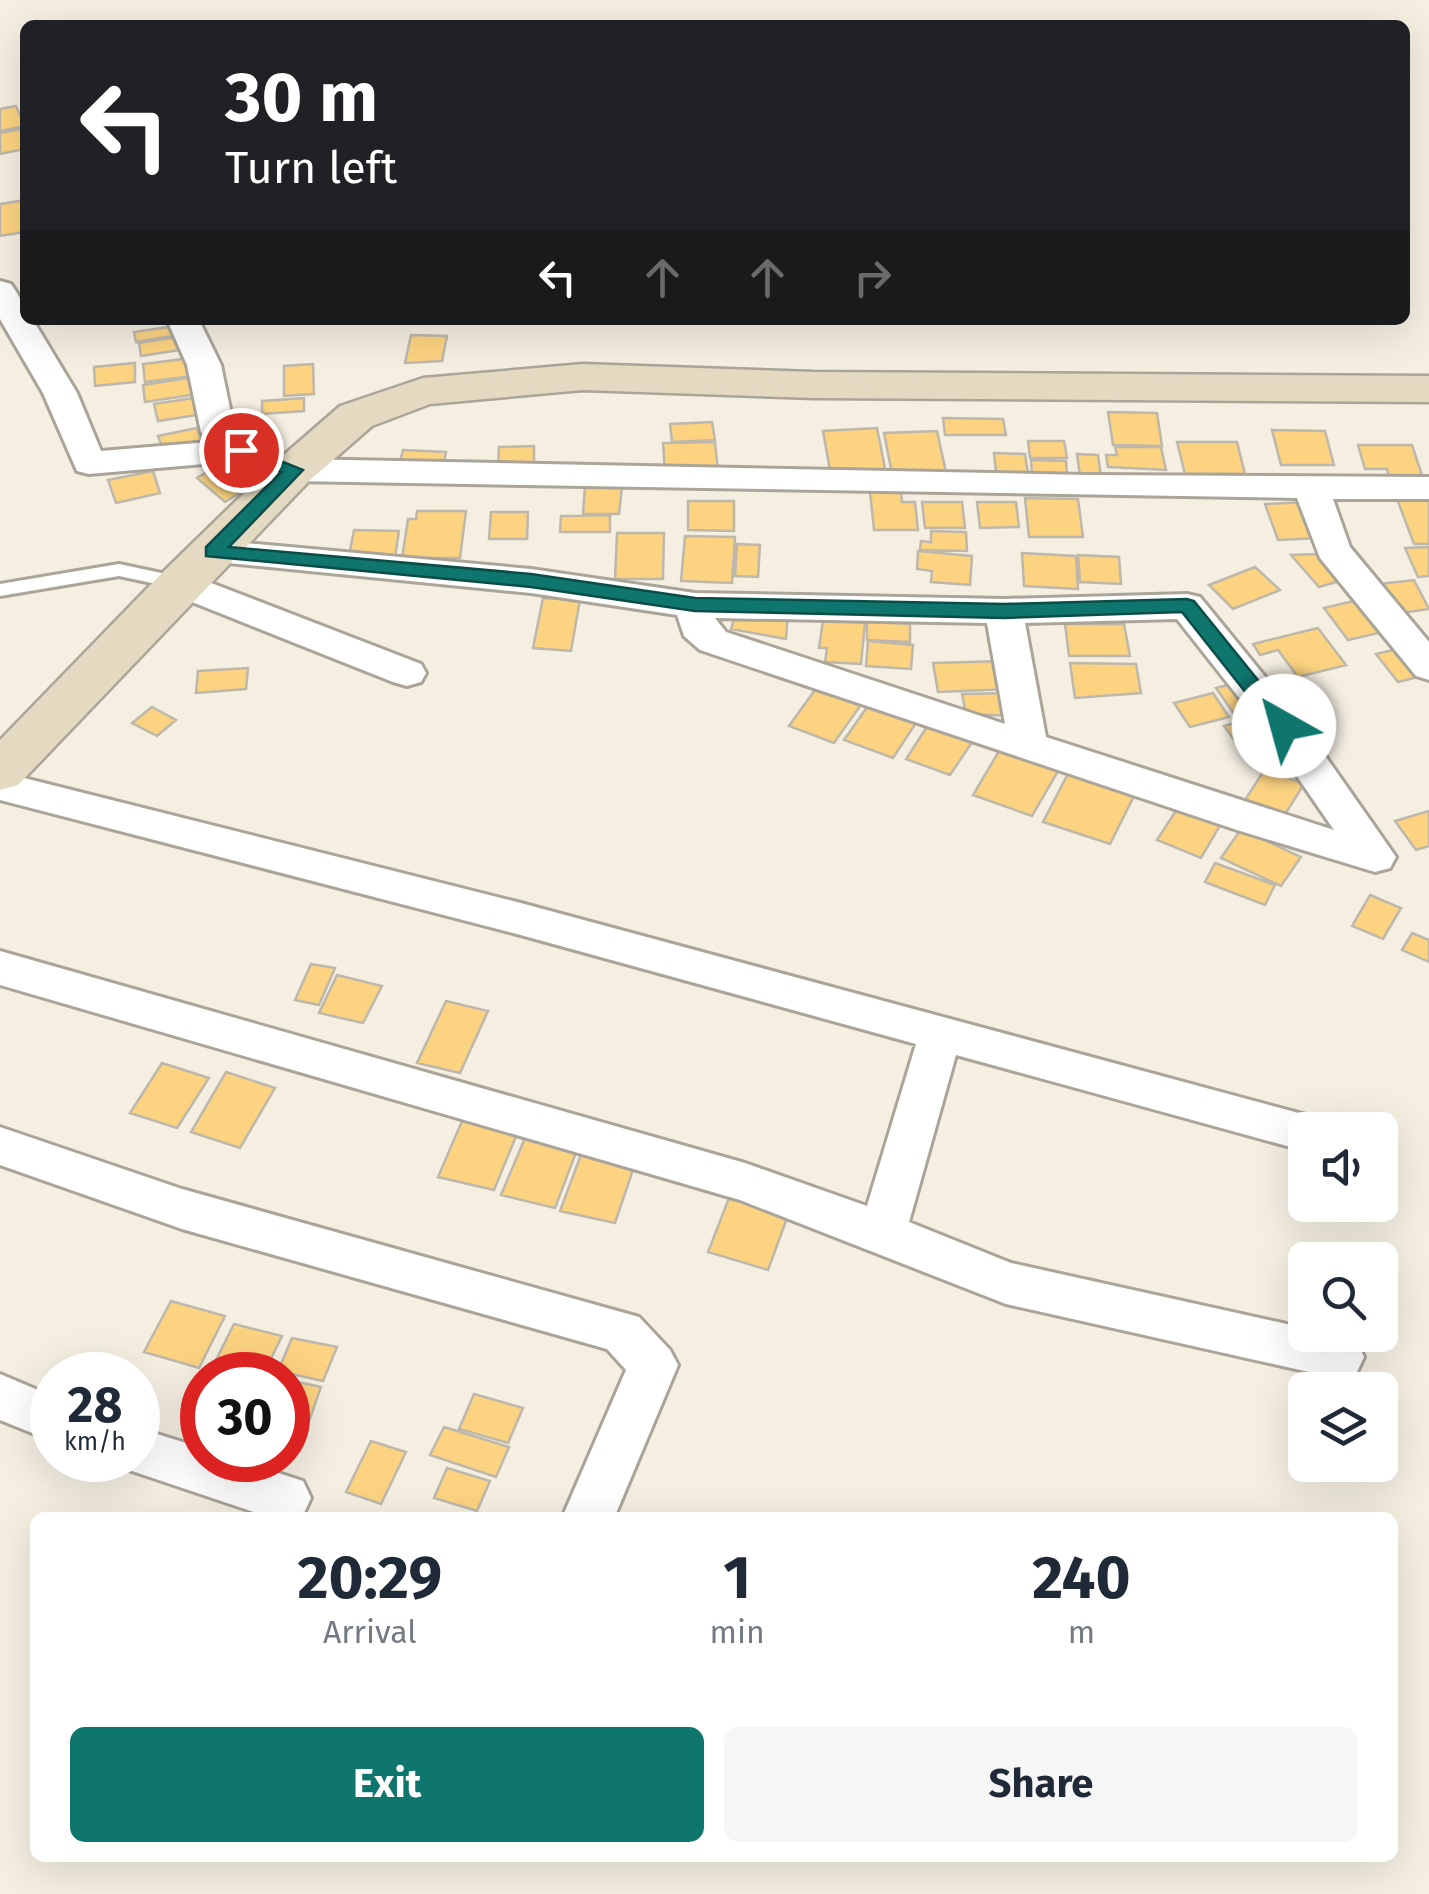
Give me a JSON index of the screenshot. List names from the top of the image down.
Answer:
{
  "page": {
    "turn": ["30 m", "Turn left"],
    "speed": "28 km/h",
    "limit": "30",
    "eta": [
      "20:29",
      "Arrival",
      "1",
      "min",
      "240",
      "m"
    ],
    "buttons": ["Exit", "Share"]
  }
}
